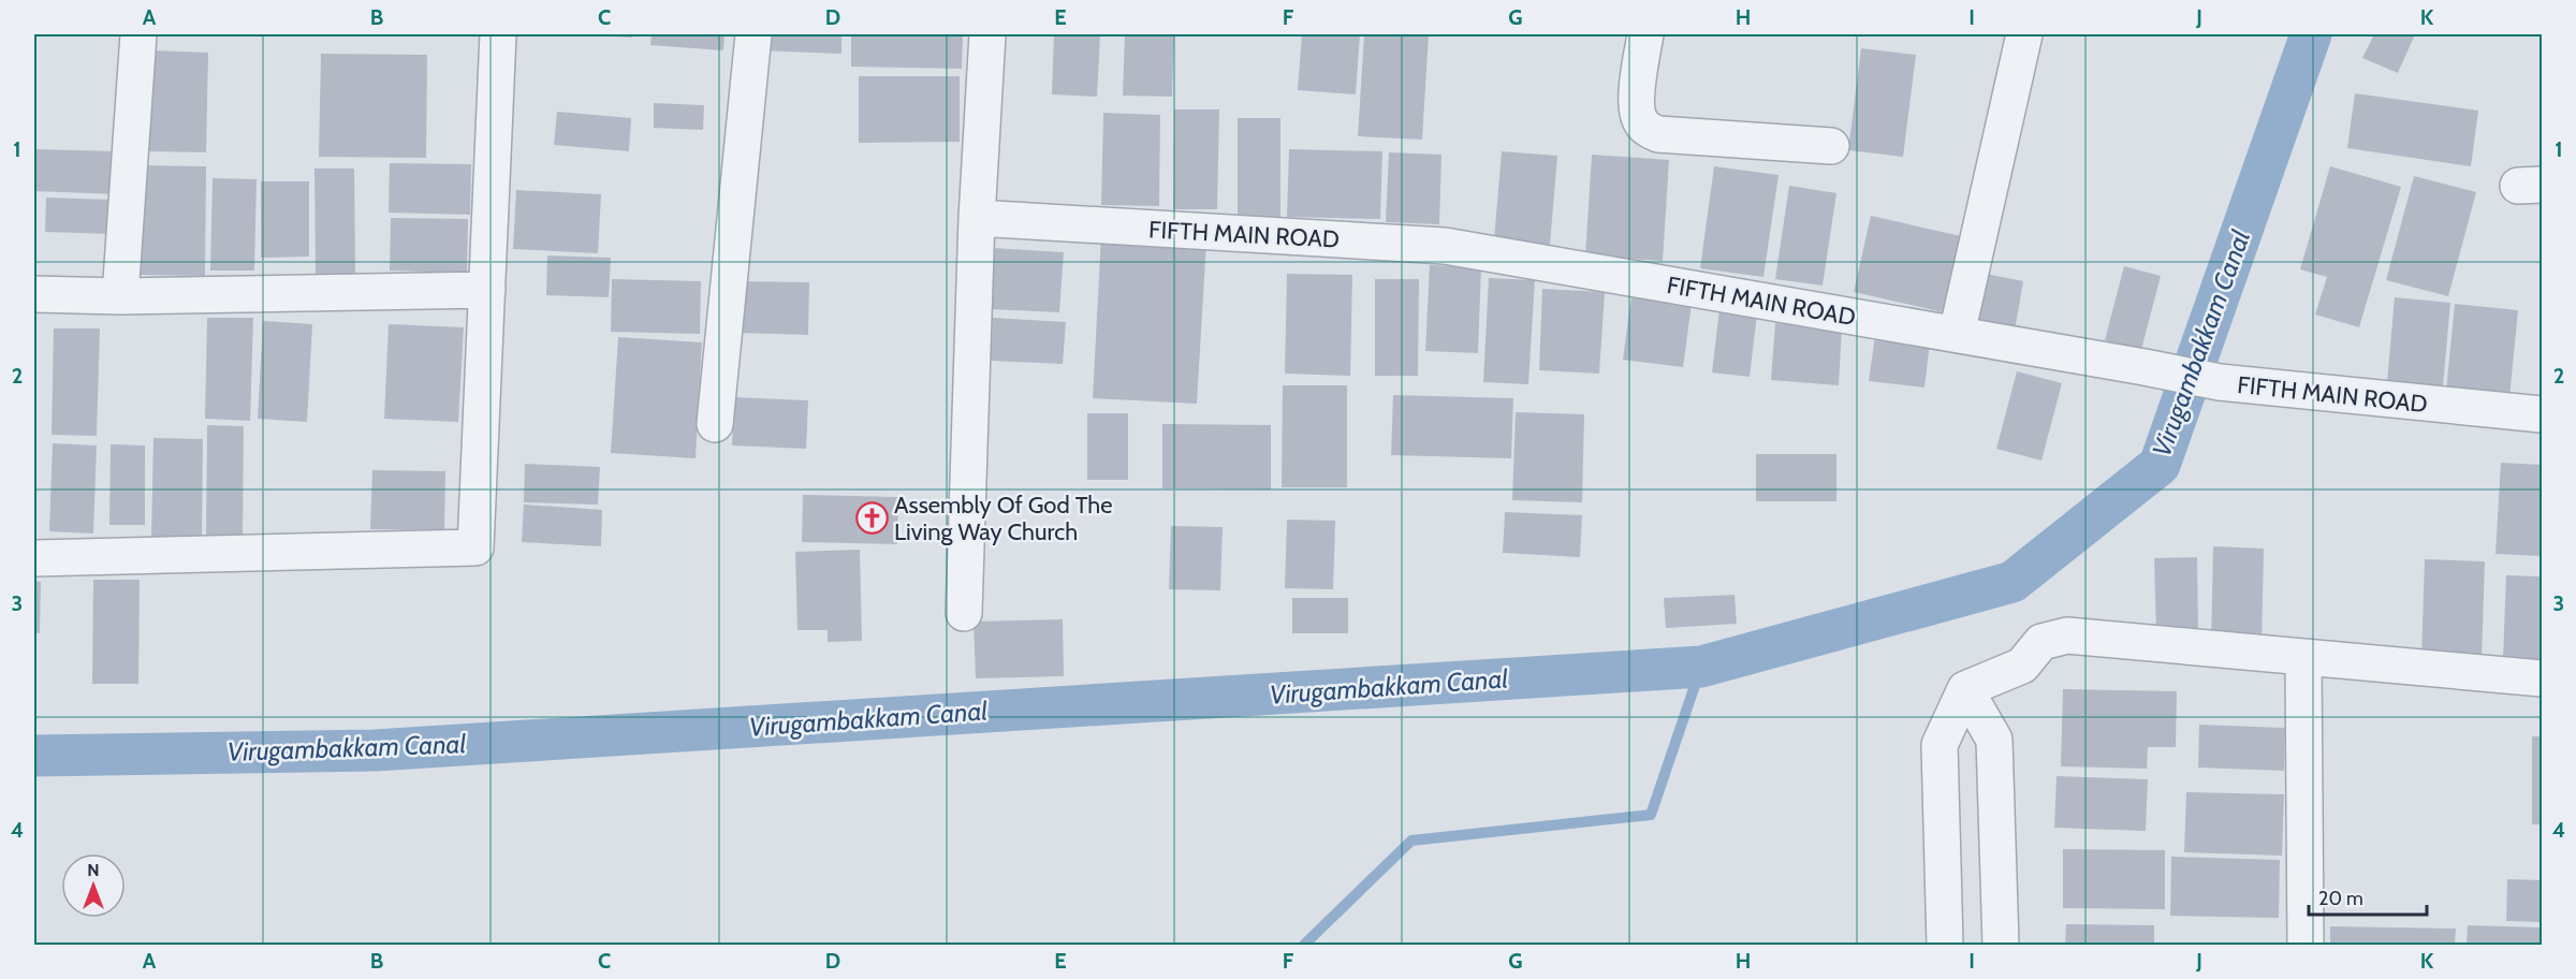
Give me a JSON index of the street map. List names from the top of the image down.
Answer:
{
  "streets": {
    "street": ["FIFTH MAIN ROAD"]
  },
  "water": ["Virugambakkam Canal"],
  "places": {
    "church": ["Assembly Of God The Living Way Church"]
  },
  "scale_bar": "20 m",
  "north": "top",
  "grid": {
    "columns": [
      "A",
      "B",
      "C",
      "D",
      "E",
      "F",
      "G",
      "H",
      "I",
      "J",
      "K"
    ],
    "rows": [
      "1",
      "2",
      "3",
      "4"
    ]
  }
}
